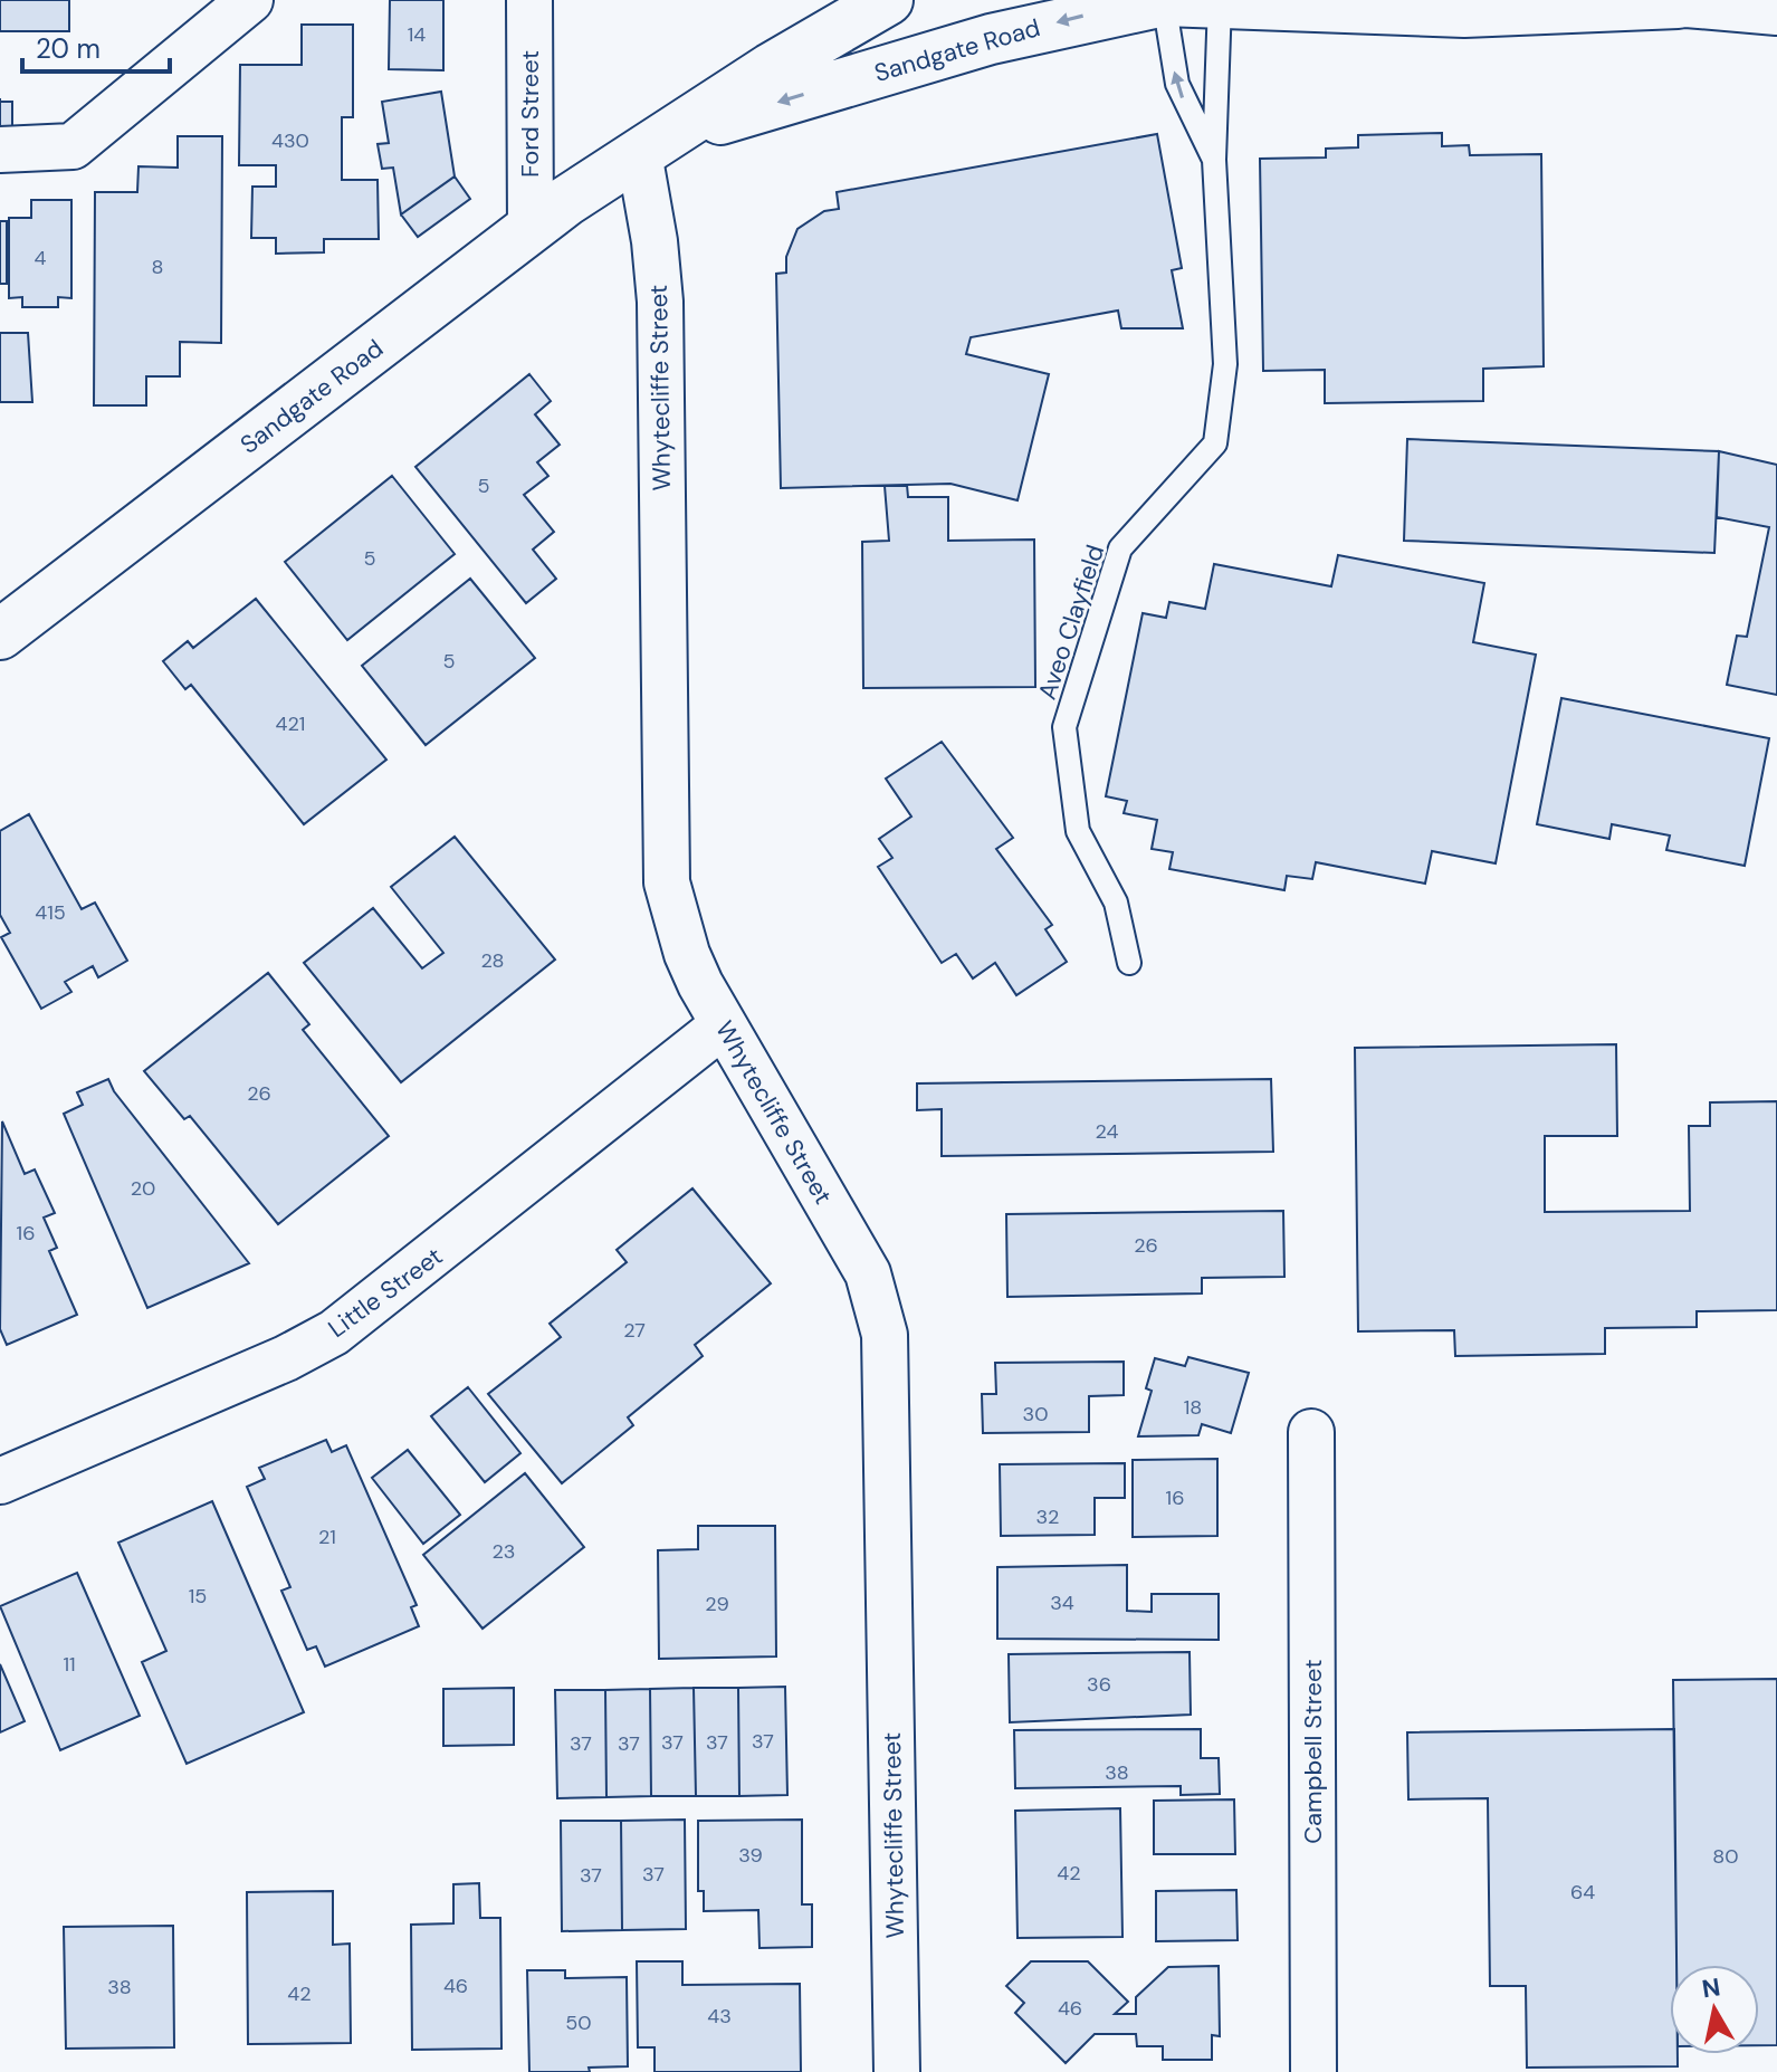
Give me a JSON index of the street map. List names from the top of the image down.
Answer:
{
  "streets": {
    "highway": ["Sandgate Road"],
    "street": [
      "Ford Street",
      "Whytecliffe Street",
      "Little Street",
      "Campbell Street"
    ],
    "lane": ["Aveo Clayfield"]
  },
  "crossings": [
    ["Sandgate Road", "Ford Street"],
    ["Sandgate Road", "Whytecliffe Street"],
    ["Sandgate Road", "Aveo Clayfield"],
    ["Whytecliffe Street", "Little Street"]
  ],
  "house_numbers": [
    "14",
    "430",
    "4",
    "8",
    "5",
    "5",
    "5",
    "421",
    "415",
    "28",
    "26",
    "24",
    "20",
    "16",
    "26",
    "27",
    "18",
    "30",
    "16",
    "32",
    "21",
    "23",
    "15",
    "34",
    "29",
    "11",
    "36",
    "37",
    "37",
    "37",
    "37",
    "37",
    "38",
    "39",
    "80",
    "42",
    "37",
    "37",
    "64",
    "46",
    "38",
    "42",
    "46",
    "43",
    "50"
  ],
  "scale_bar": "20 m",
  "north": "top"
}
